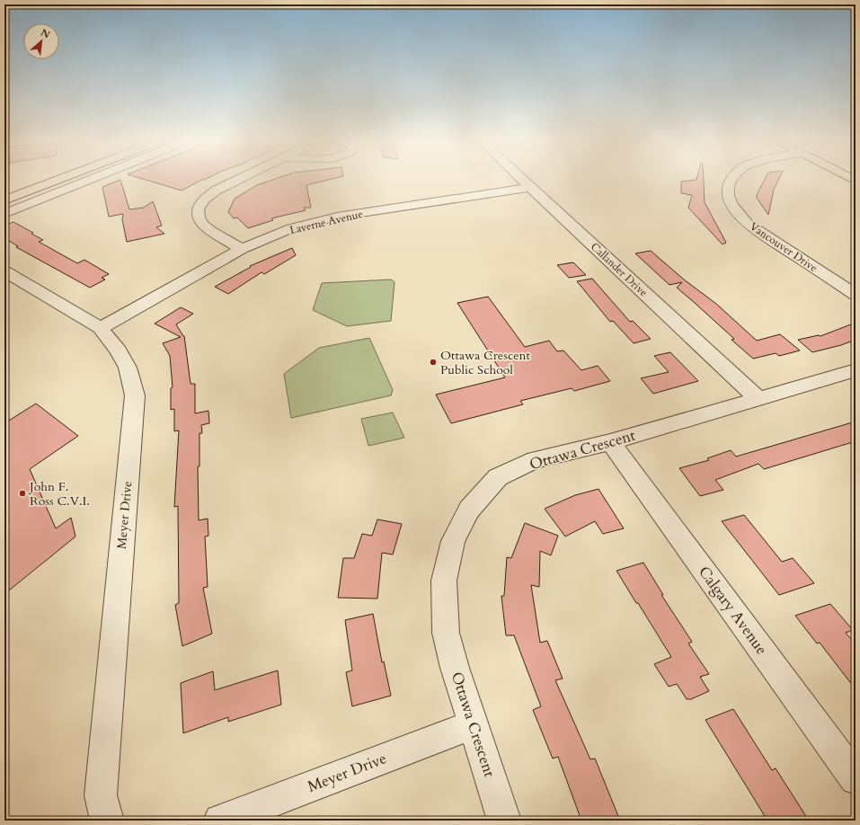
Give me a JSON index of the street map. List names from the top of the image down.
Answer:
{
  "streets": {
    "street": [
      "Laverne Avenue",
      "Vancouver Drive",
      "Callander Drive",
      "Ottawa Crescent",
      "Meyer Drive",
      "Calgary Avenue"
    ]
  },
  "crossings": [
    ["Laverne Avenue", "Callander Drive"],
    ["Laverne Avenue", "Meyer Drive"],
    ["Callander Drive", "Ottawa Crescent"],
    ["Ottawa Crescent", "Meyer Drive"],
    ["Ottawa Crescent", "Calgary Avenue"]
  ],
  "places": ["Ottawa Crescent Public School", "John F. Ross C.V.I."],
  "north": "top right"
}
